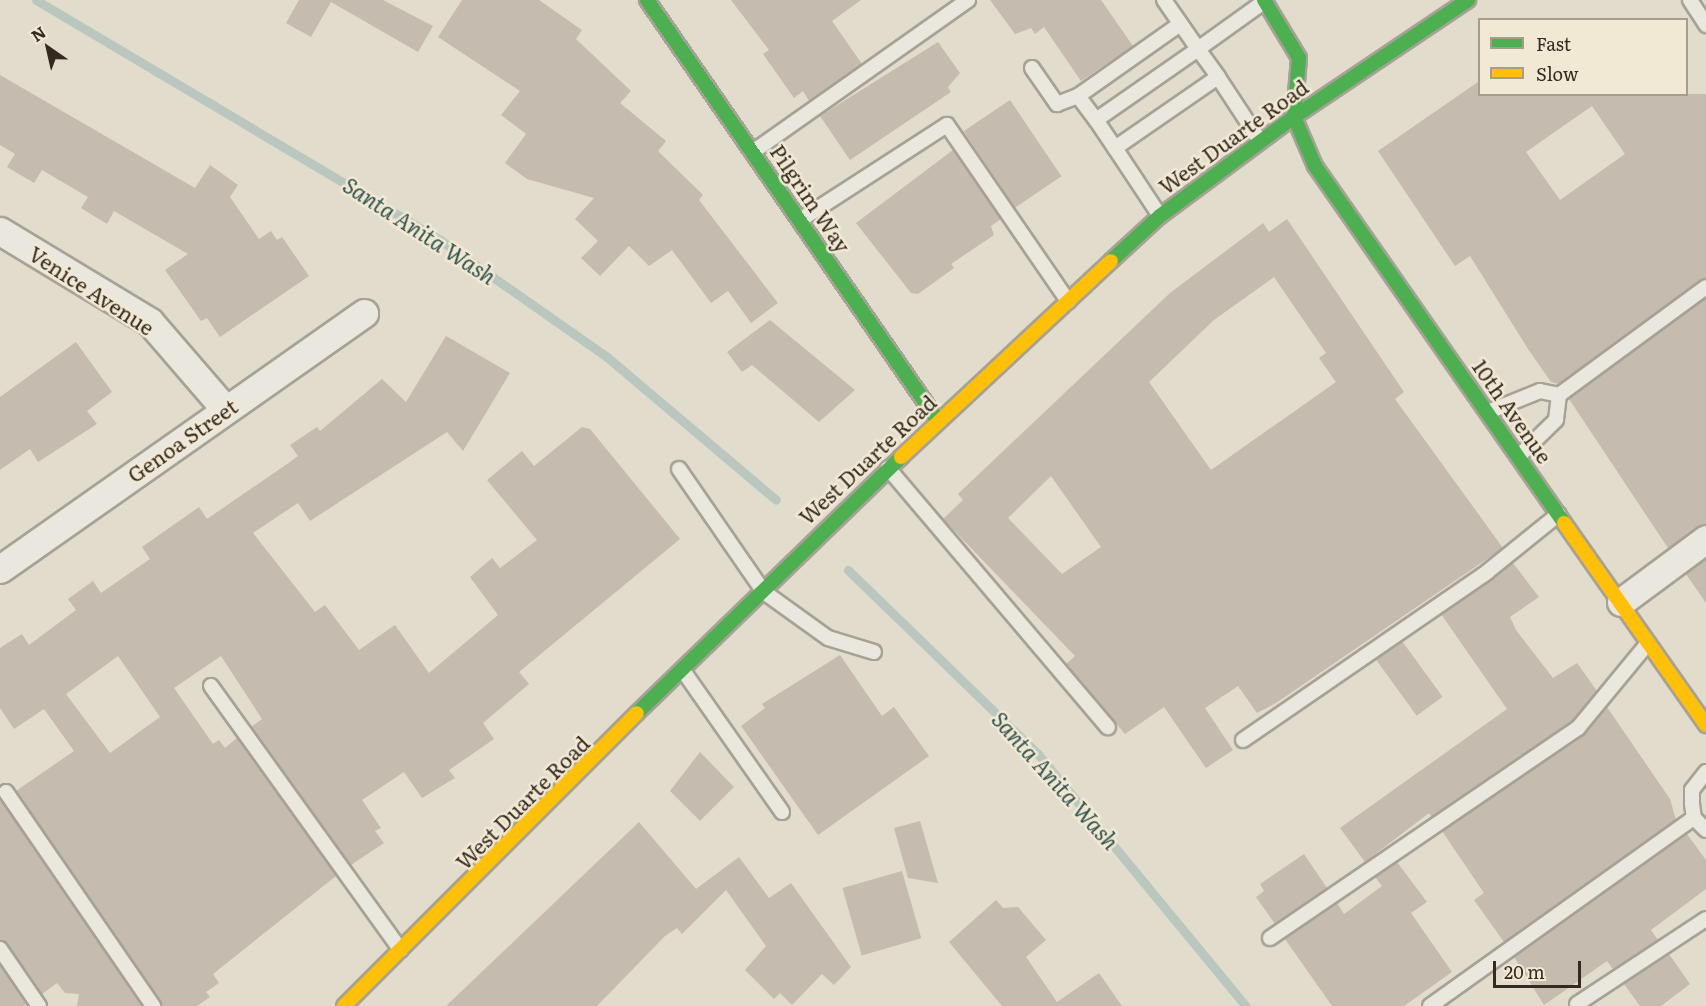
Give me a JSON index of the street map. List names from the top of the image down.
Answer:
{
  "streets": {
    "main road": ["West Duarte Road", "Pilgrim Way", "10th Avenue"],
    "street": ["Venice Avenue", "Genoa Street"]
  },
  "crossings": [
    ["West Duarte Road", "Pilgrim Way"],
    ["West Duarte Road", "10th Avenue"],
    ["Venice Avenue", "Genoa Street"]
  ],
  "water": ["Santa Anita Wash"],
  "legend": ["Fast", "Slow"],
  "scale_bar": "20 m",
  "north": "top left"
}
